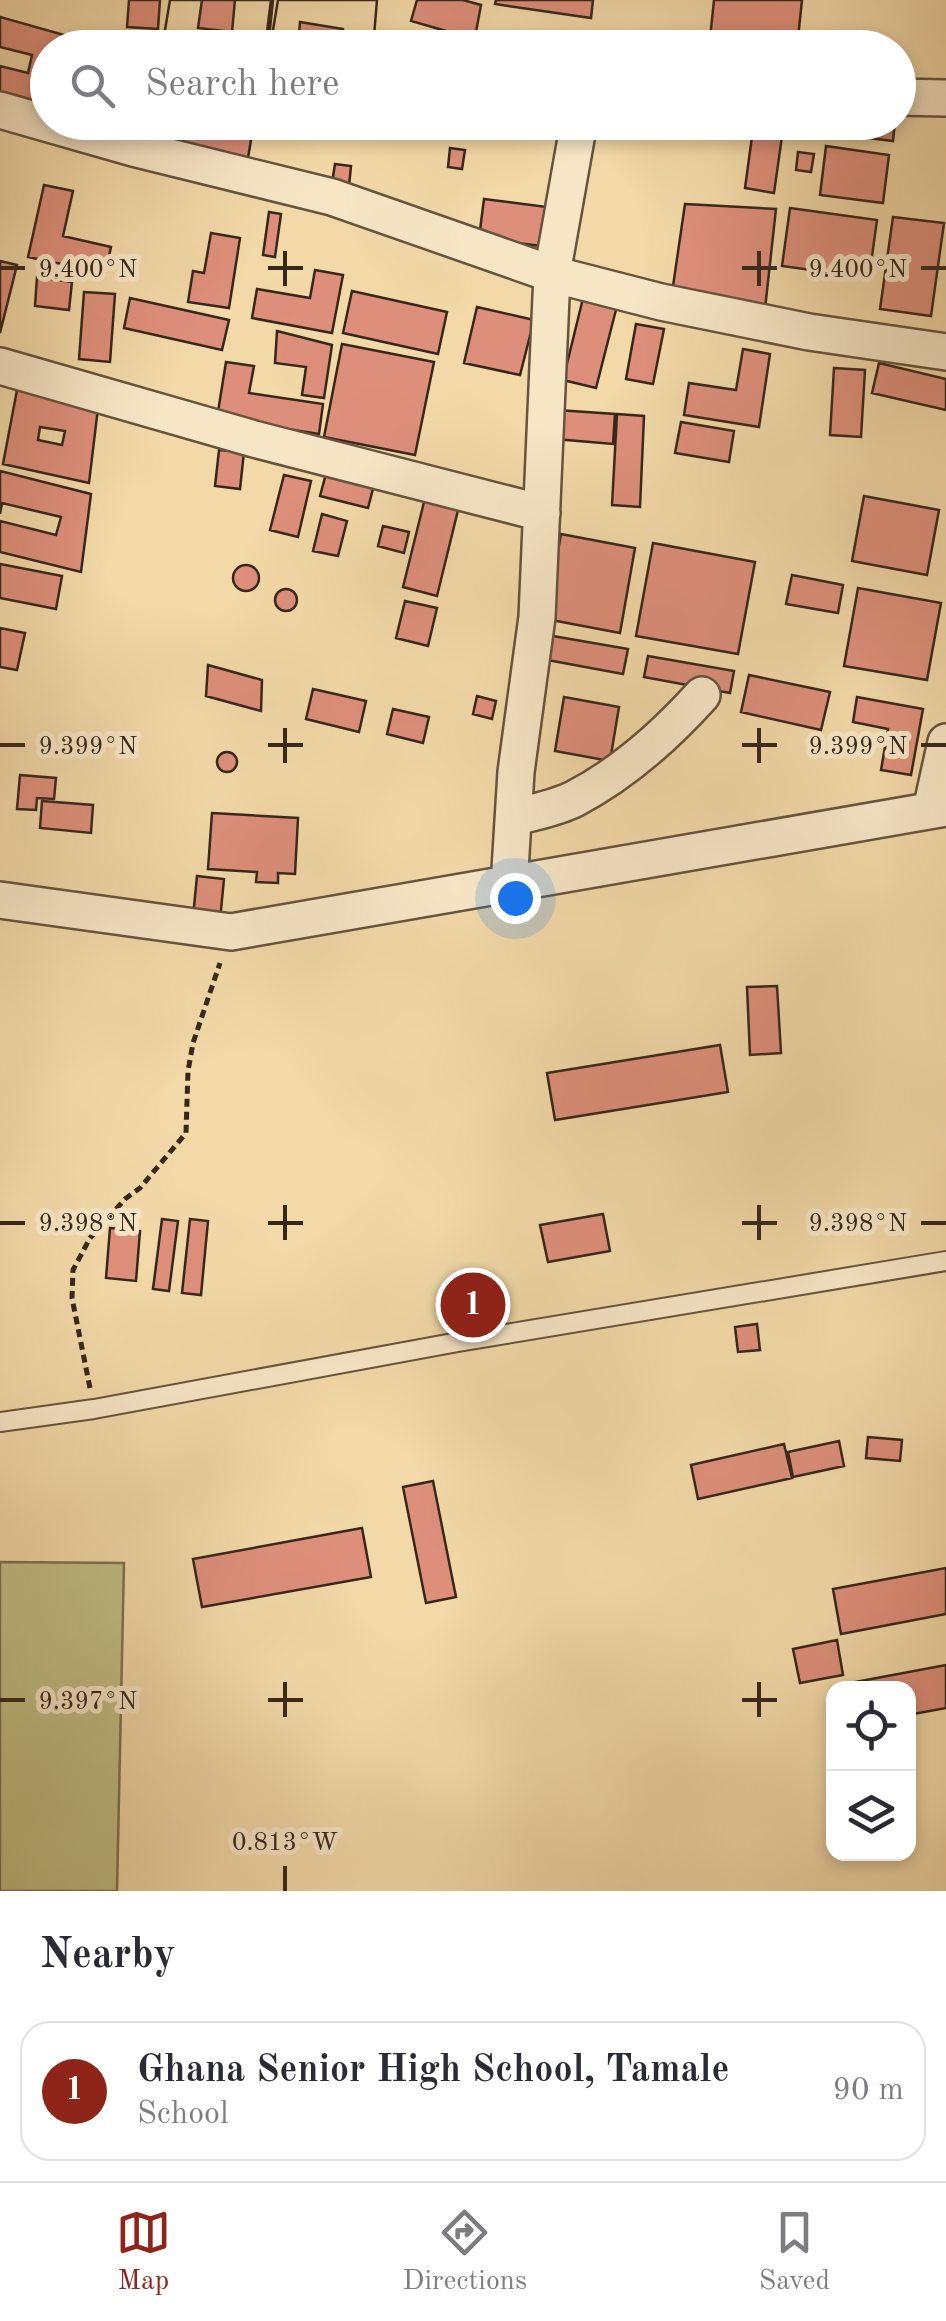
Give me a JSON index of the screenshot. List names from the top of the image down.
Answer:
{
  "page": {
    "search": "Search here",
    "pins": "1",
    "heading": "Nearby",
    "list": [
      {
        "mark": "1",
        "name": "Ghana Senior High School, Tamale",
        "note": "School",
        "value": "90 m"
      }
    ],
    "nav": ["Map", "Directions", "Saved"]
  },
  "coordinates": [
    "9.400°N",
    "9.399°N",
    "9.398°N",
    "9.397°N",
    "0.813°W"
  ]
}
